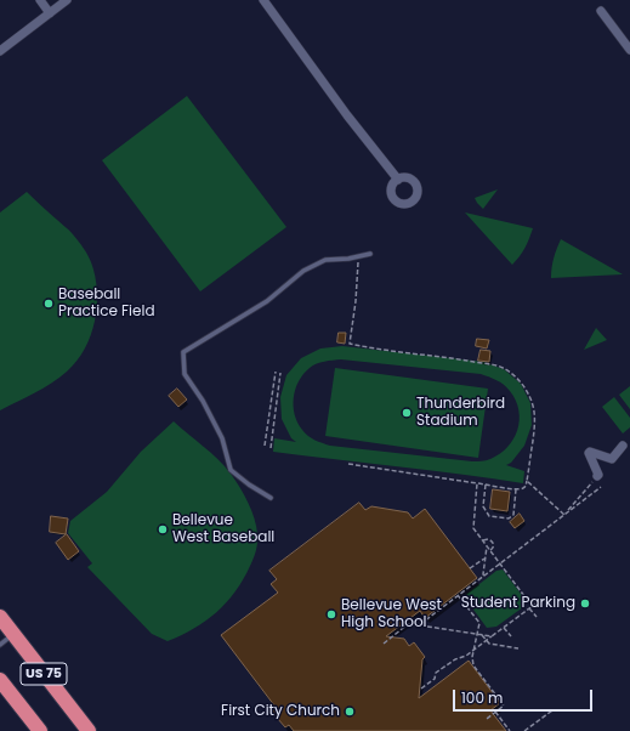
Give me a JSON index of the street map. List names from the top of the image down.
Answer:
{
  "streets": {
    "highway": ["US 75"]
  },
  "places": [
    "Baseball Practice Field",
    "Thunderbird Stadium",
    "Bellevue West Baseball",
    "Student Parking",
    "Bellevue West High School",
    "First City Church"
  ],
  "scale_bar": "100 m"
}
